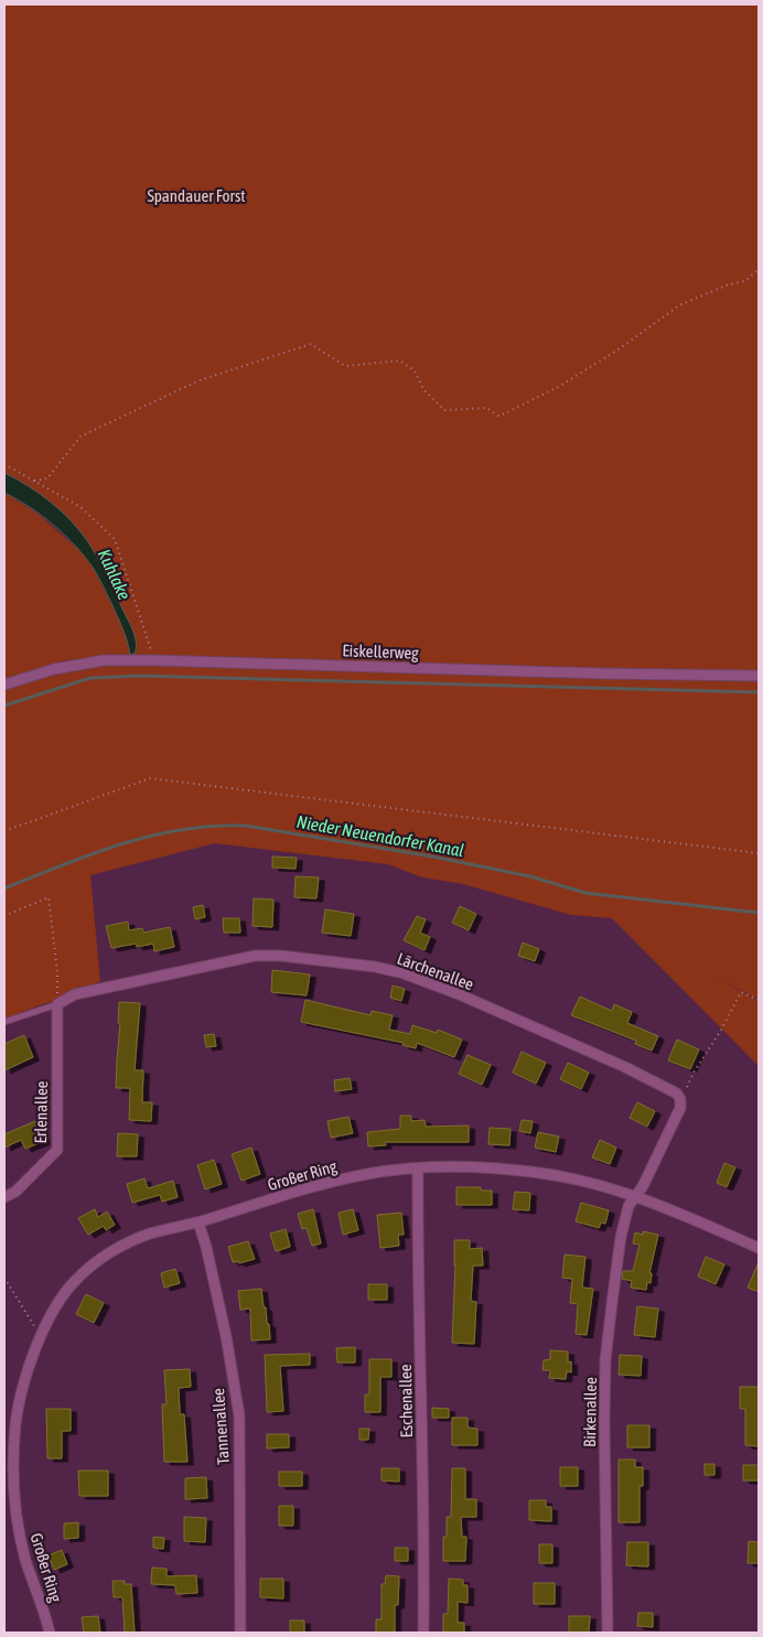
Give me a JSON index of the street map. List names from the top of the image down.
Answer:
{
  "streets": {
    "street": [
      "Eiskellerweg",
      "Lärchenallee",
      "Erlenallee",
      "Großer Ring",
      "Eschenallee",
      "Birkenallee",
      "Tannenallee"
    ]
  },
  "crossings": [
    ["Lärchenallee", "Erlenallee"],
    ["Großer Ring", "Eschenallee"],
    ["Großer Ring", "Birkenallee"],
    ["Großer Ring", "Tannenallee"]
  ],
  "water": ["Kuhlake", "Nieder Neuendorfer Kanal"],
  "parks": ["Spandauer Forst"]
}
